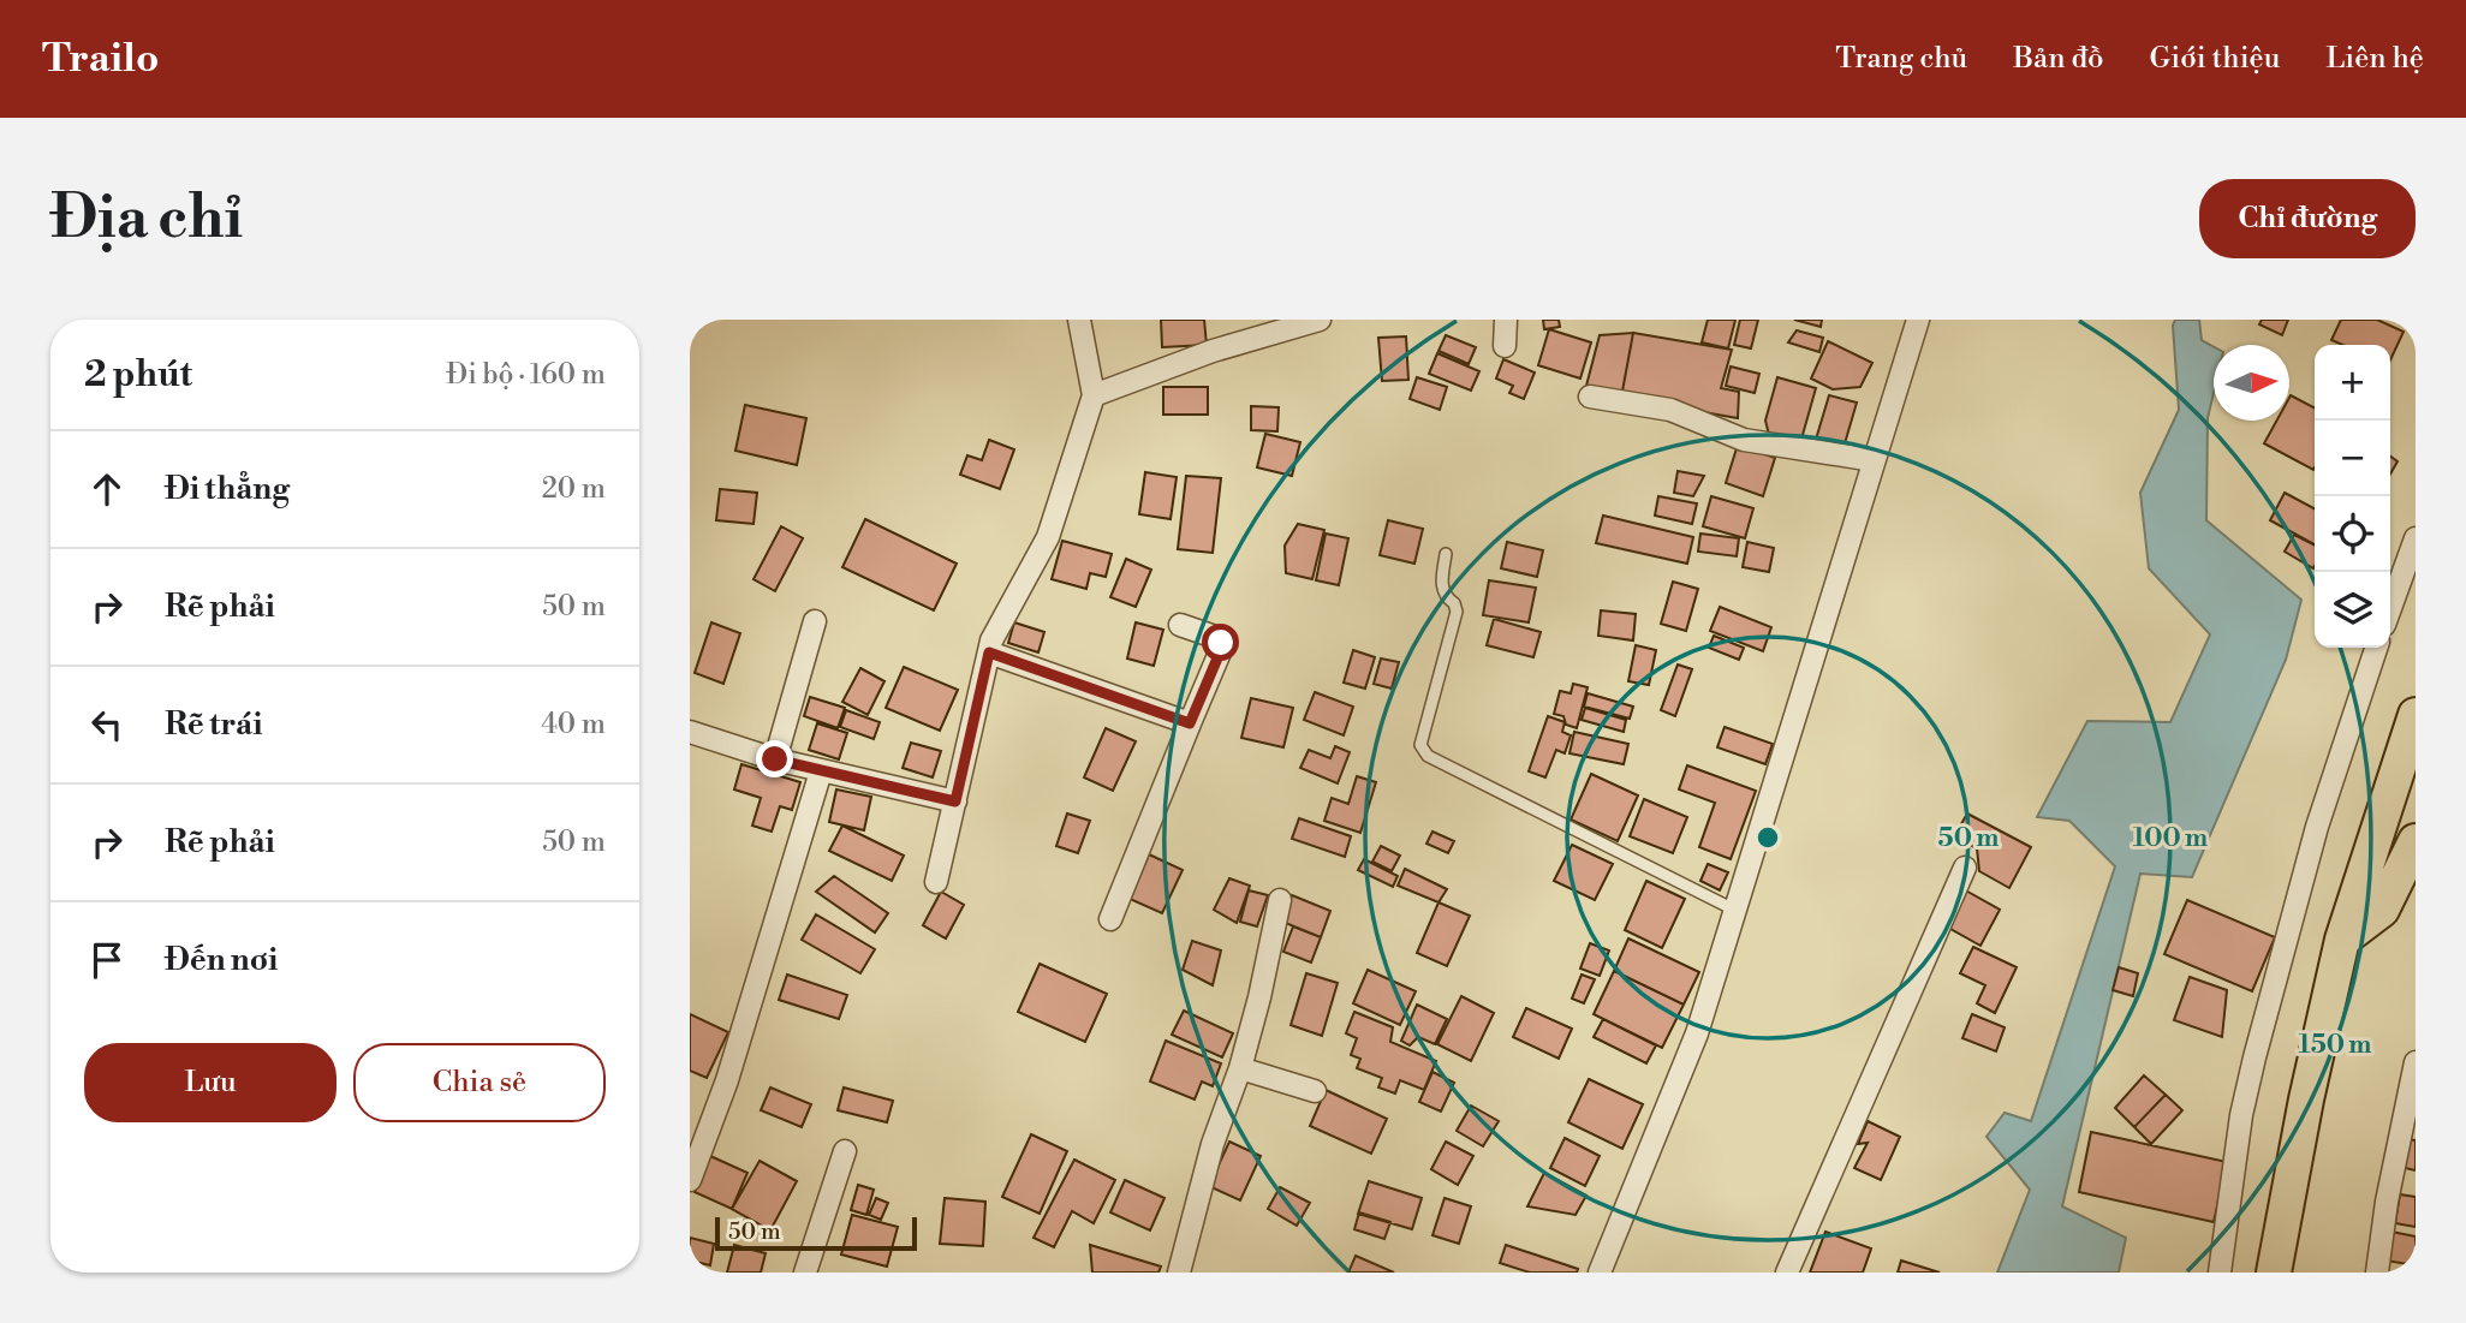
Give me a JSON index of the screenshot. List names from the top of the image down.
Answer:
{
  "scale_bar": "50 m",
  "north": "right",
  "page": {
    "header": "Trailo",
    "nav": [
      "Trang chủ",
      "Bản đồ",
      "Giới thiệu",
      "Liên hệ"
    ],
    "buttons": [
      "Chỉ đường",
      ["Lưu", "Chia sẻ"]
    ],
    "title": "Địa chỉ",
    "heading": ["2 phút", "Đi bộ · 160 m"],
    "map_buttons": ["+", "−"],
    "list": [
      ["Đi thẳng", "20 m"],
      ["Rẽ phải", "50 m"],
      ["Rẽ trái", "40 m"],
      ["Rẽ phải", "50 m"],
      "Đến nơi"
    ],
    "scale": "50 m"
  },
  "rings": ["50 m", "100 m", "150 m"]
}
